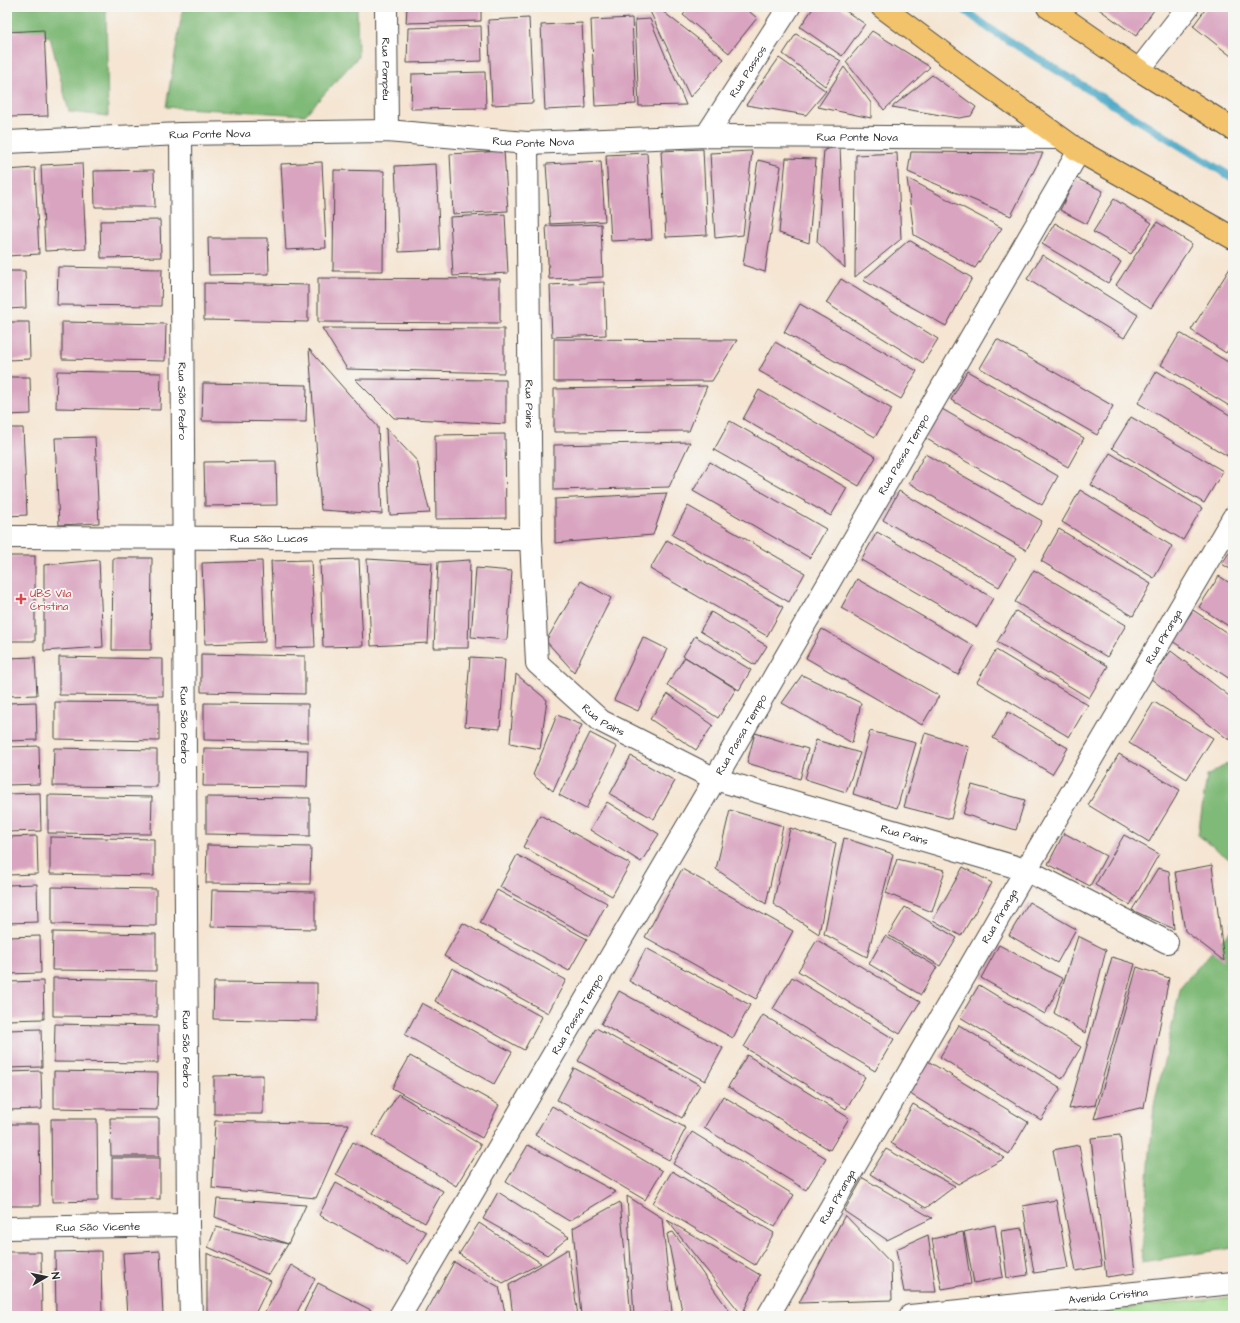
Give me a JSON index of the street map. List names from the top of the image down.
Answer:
{
  "streets": {
    "street": [
      "Rua Pompéu",
      "Rua Passos",
      "Rua Ponte Nova",
      "Rua São Pedro",
      "Rua Pains",
      "Rua Passa Tempo",
      "Rua São Lucas",
      "Rua Piranga",
      "Rua São Vicente",
      "Avenida Cristina"
    ]
  },
  "crossings": [
    ["Rua Pompéu", "Rua Ponte Nova"],
    ["Rua Passos", "Rua Ponte Nova"],
    ["Rua Ponte Nova", "Rua São Pedro"],
    ["Rua Ponte Nova", "Rua Pains"],
    ["Rua São Pedro", "Rua São Lucas"],
    ["Rua São Pedro", "Rua São Vicente"],
    ["Rua Pains", "Rua Passa Tempo"],
    ["Rua Pains", "Rua São Lucas"],
    ["Rua Pains", "Rua Piranga"]
  ],
  "places": {
    "health": ["UBS Vila Cristina"]
  },
  "north": "right"
}
